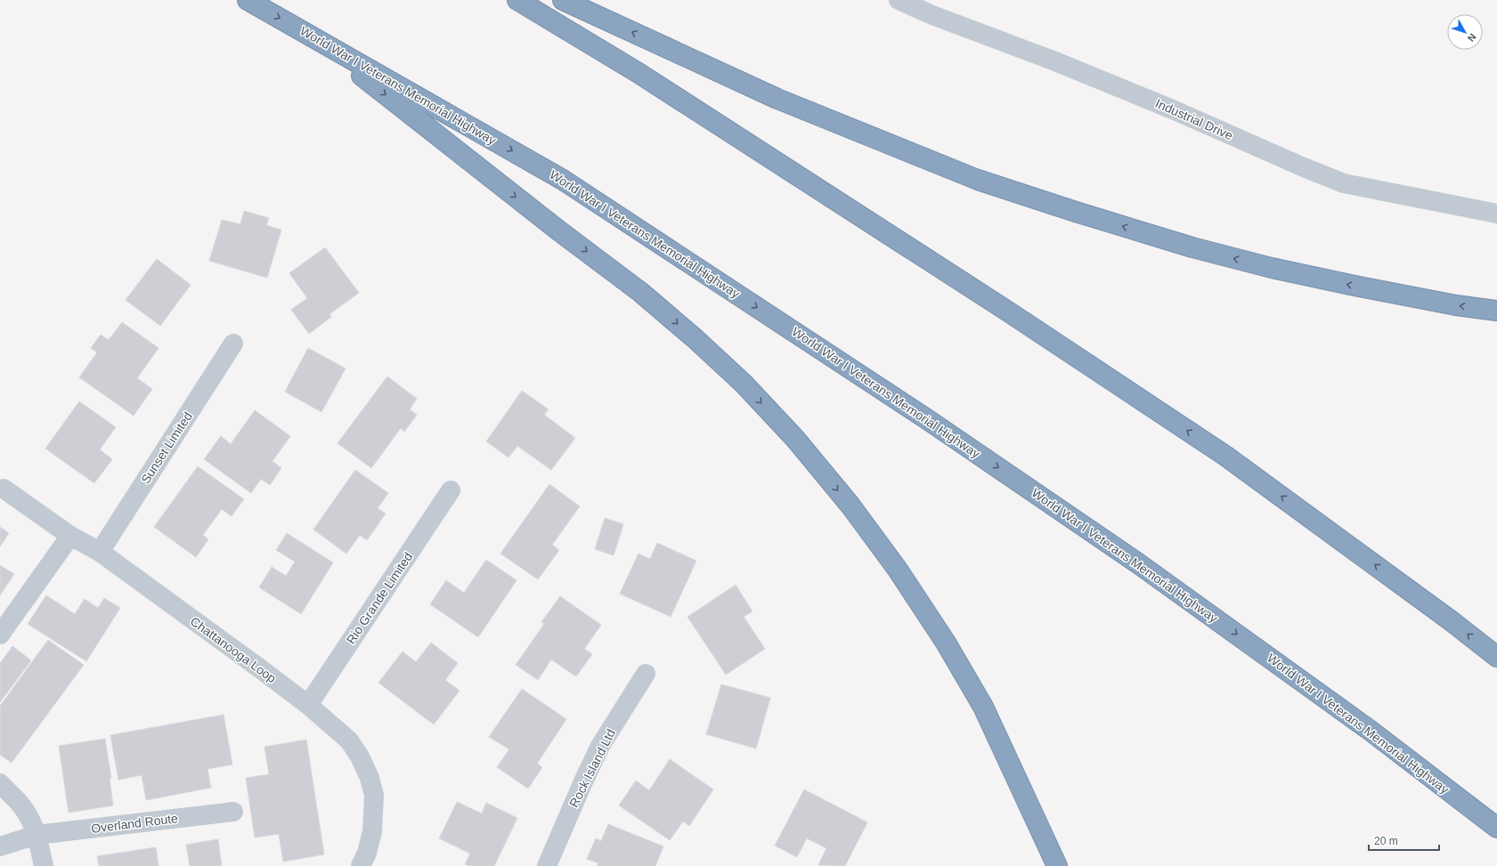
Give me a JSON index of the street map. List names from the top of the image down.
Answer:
{
  "streets": {
    "highway": ["World War I Veterans Memorial Highway"],
    "street": [
      "Industrial Drive",
      "Sunset Limited",
      "Rio Grande Limited",
      "Chattanooga Loop",
      "Rock Island Ltd",
      "Overland Route"
    ]
  },
  "crossings": [
    ["Sunset Limited", "Chattanooga Loop"],
    ["Rio Grande Limited", "Chattanooga Loop"]
  ],
  "scale_bar": "20 m",
  "north": "bottom right"
}
